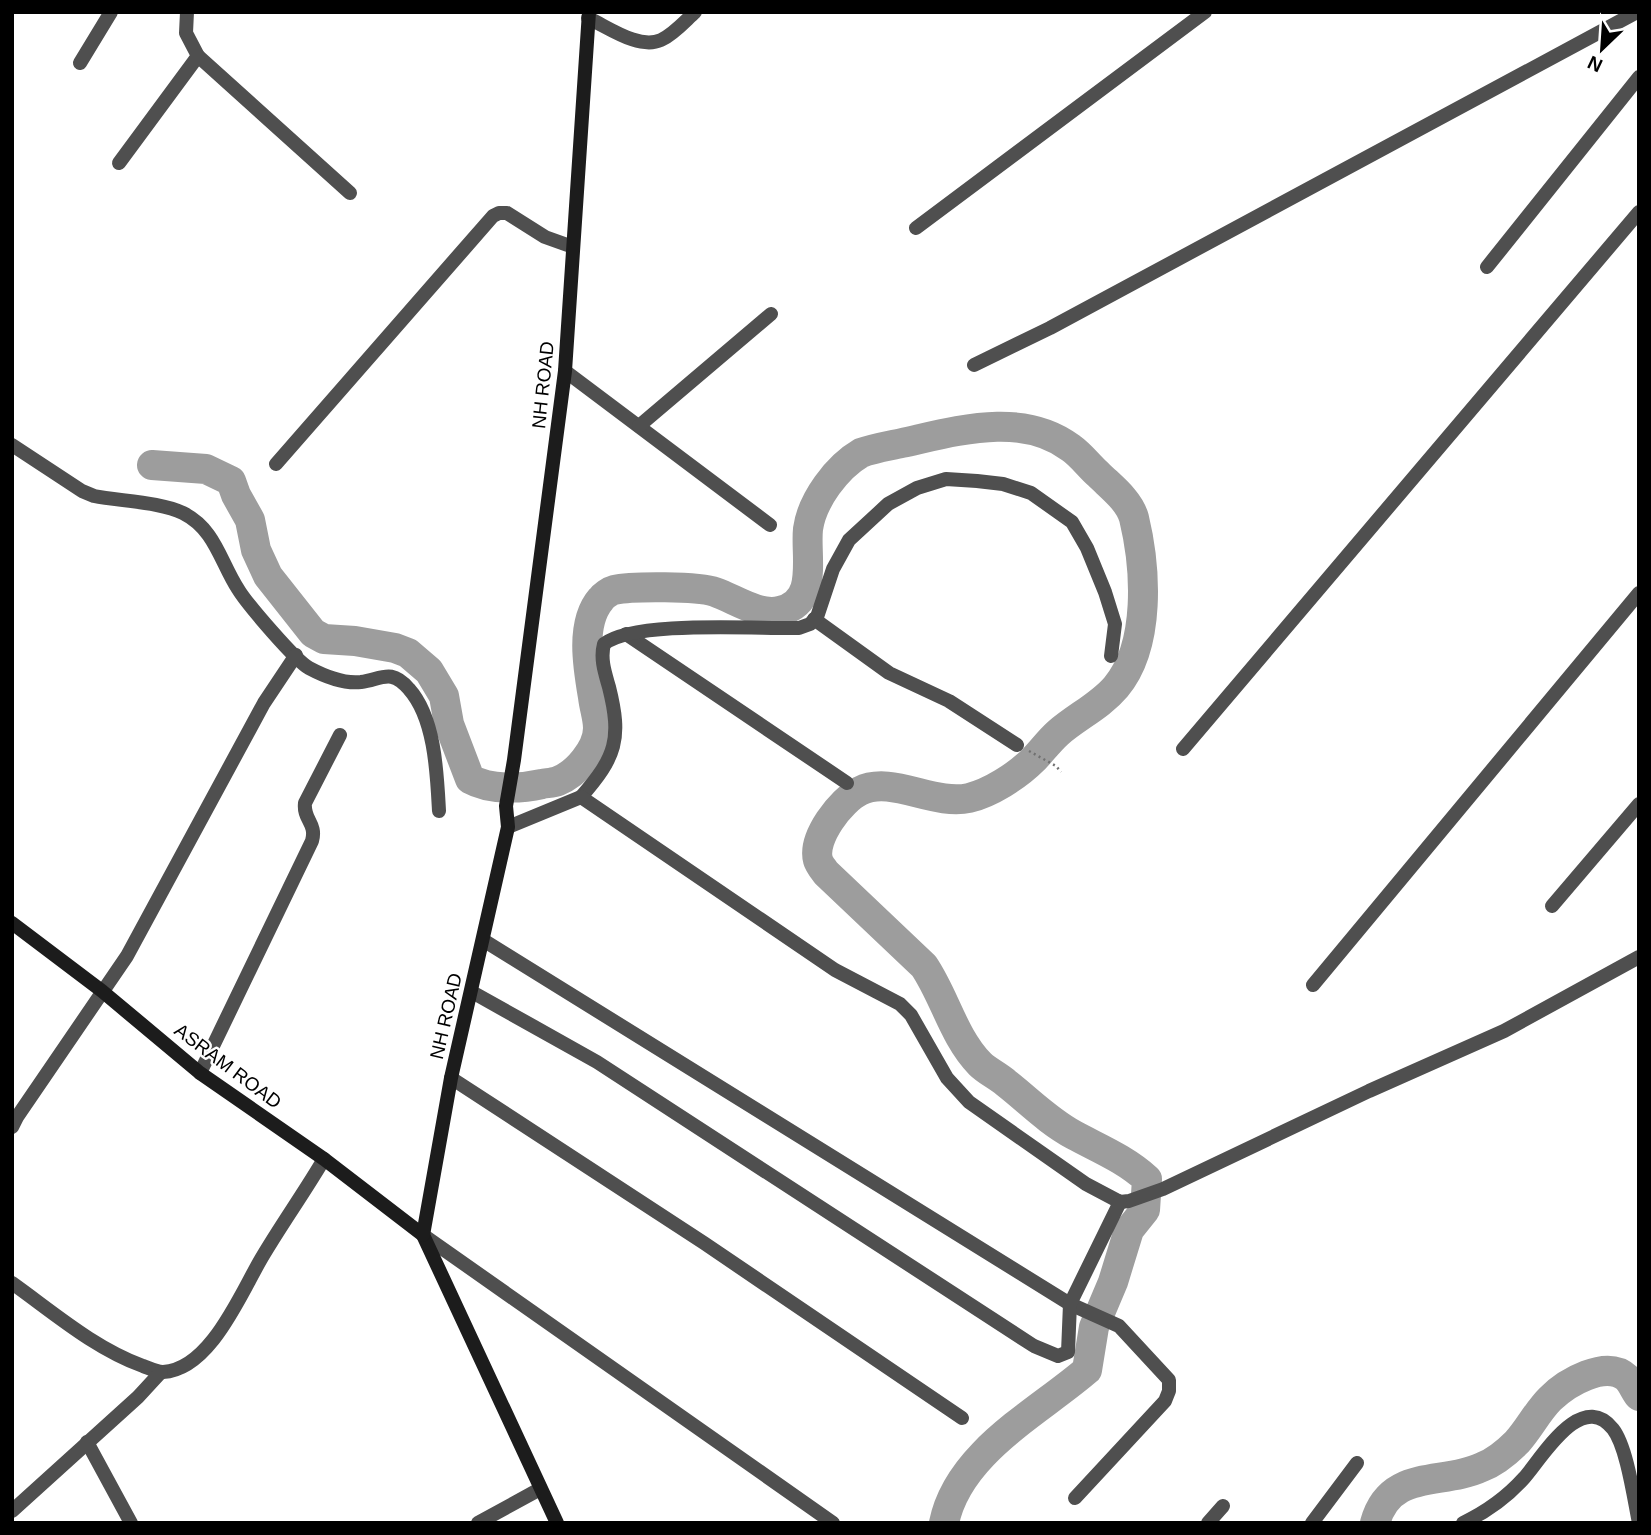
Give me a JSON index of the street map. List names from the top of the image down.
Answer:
{
  "streets": {
    "main road": ["NH ROAD", "ASRAM ROAD"]
  },
  "crossings": [
    ["NH ROAD", "ASRAM ROAD"]
  ],
  "north": "bottom left"
}
